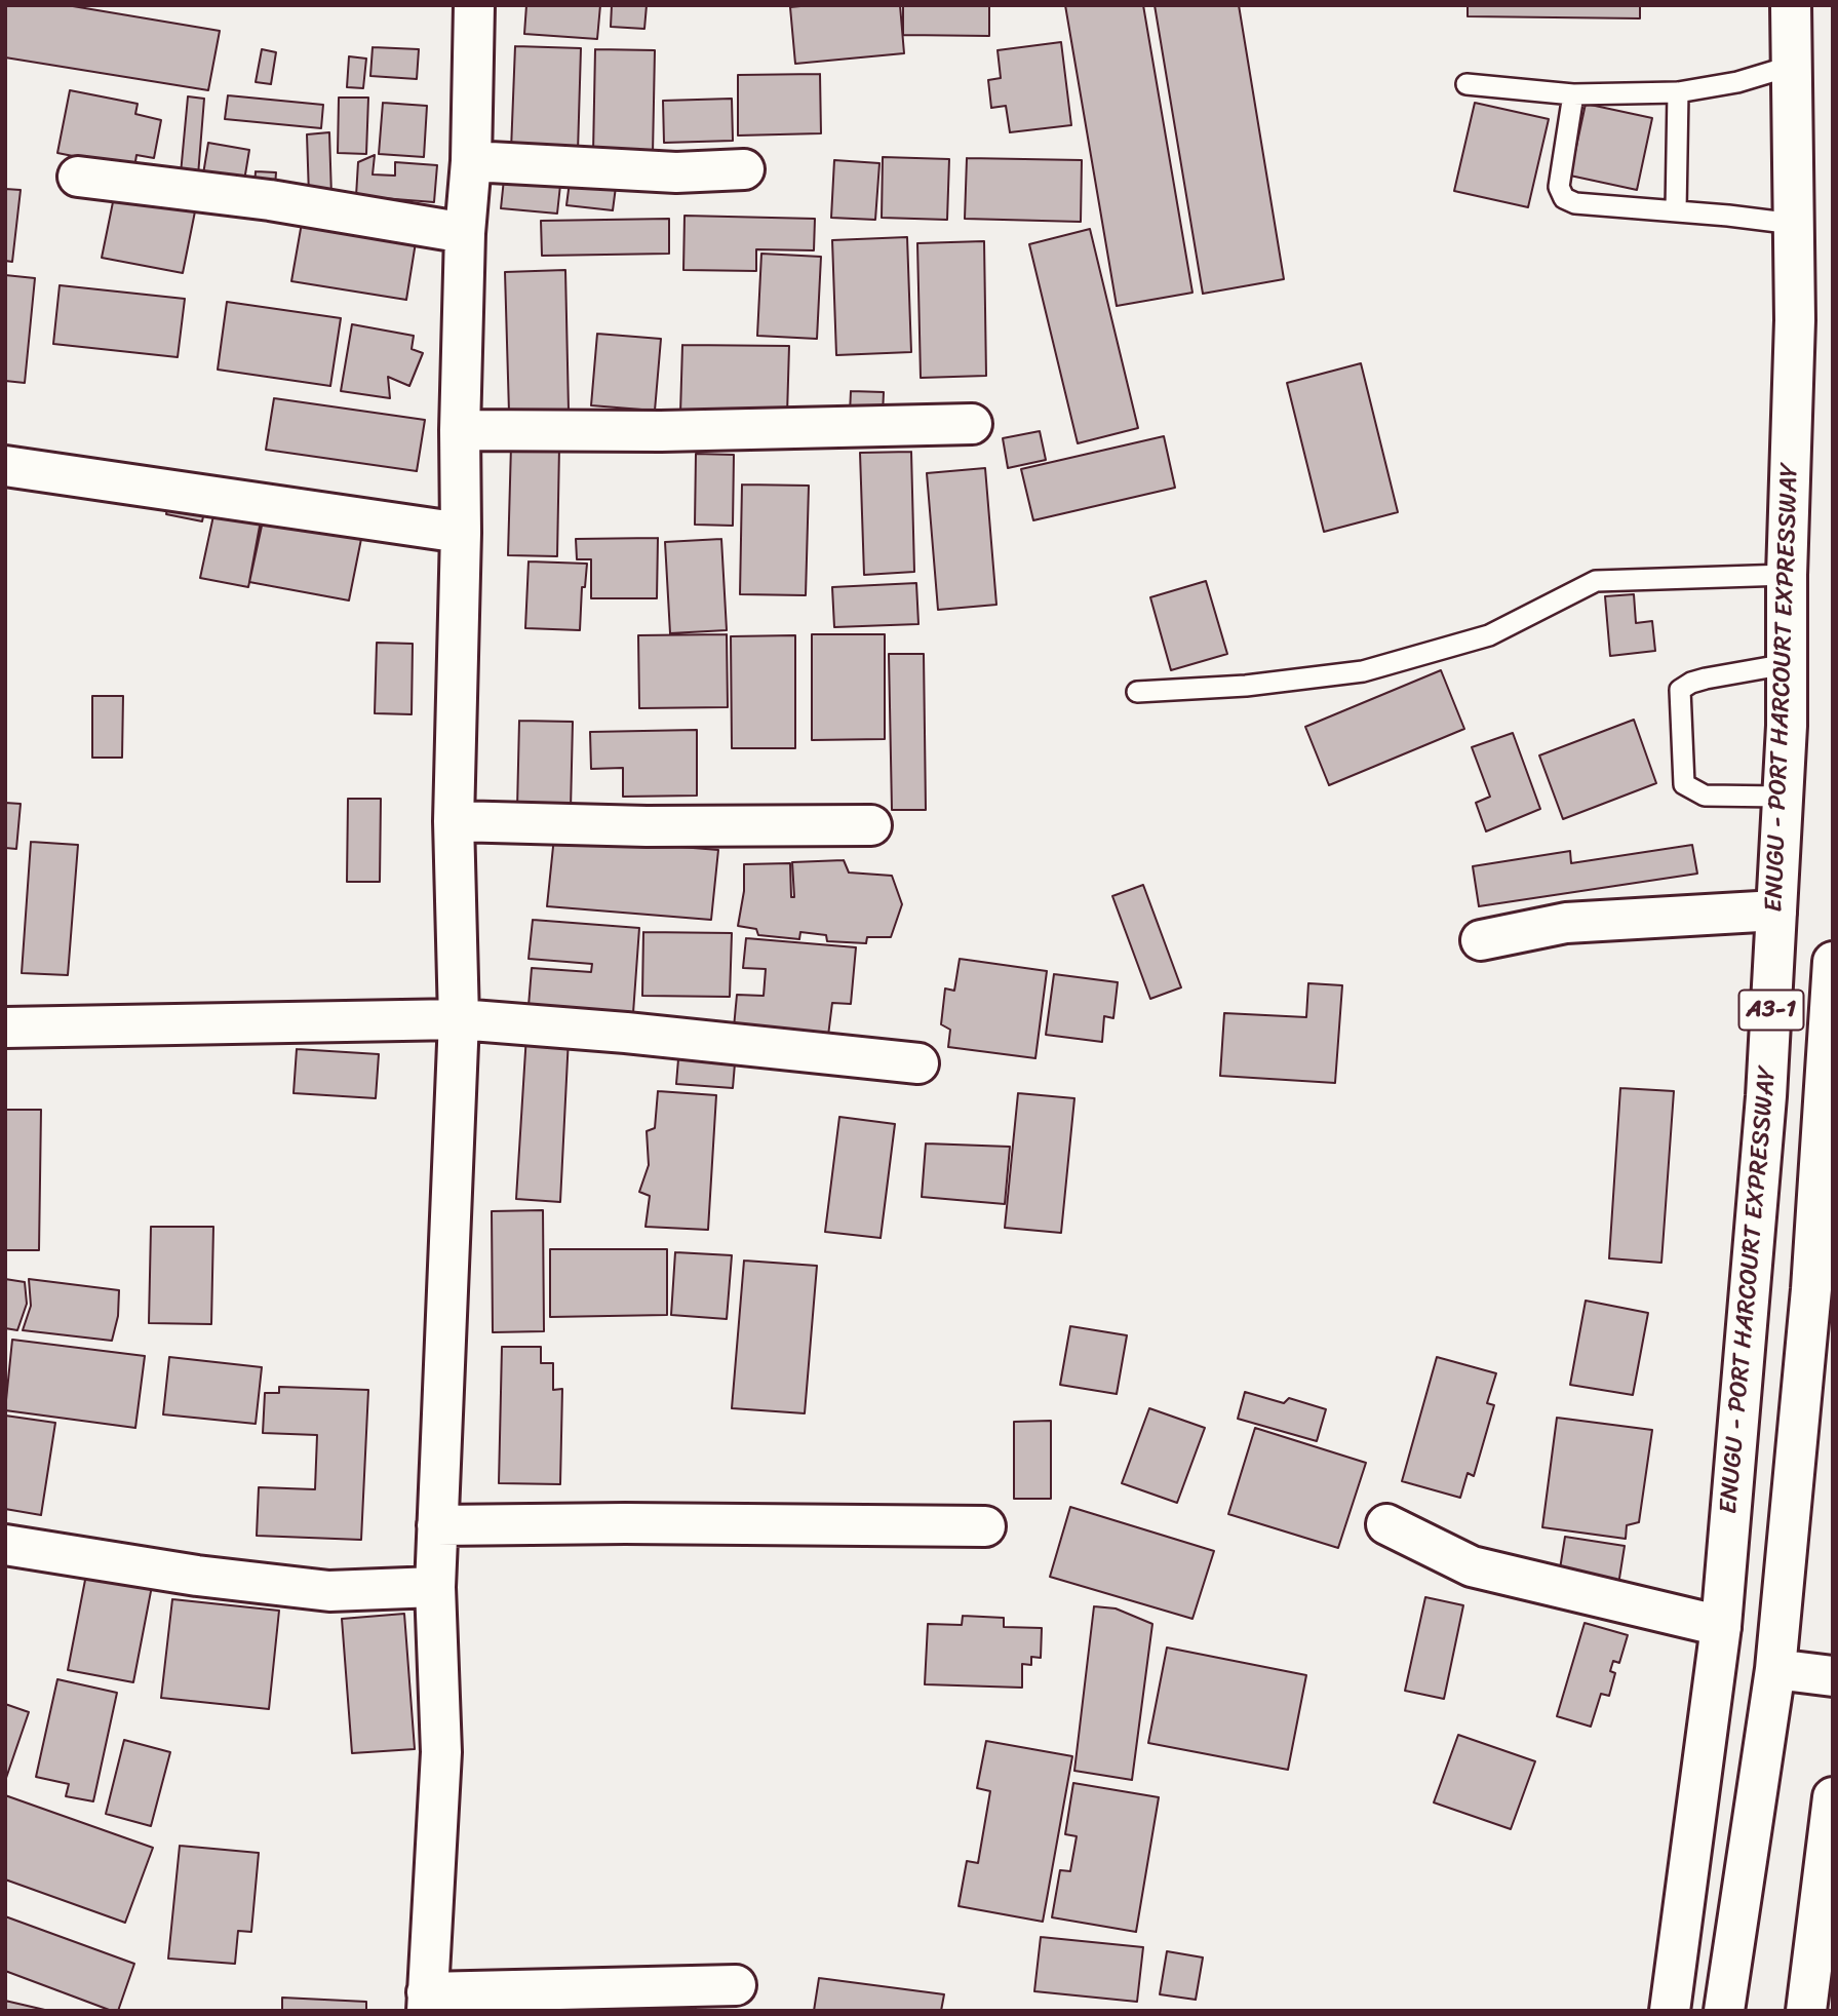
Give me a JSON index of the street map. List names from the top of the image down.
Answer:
{
  "streets": {
    "main road": ["ENUGU - PORT HARCOURT EXPRESSWAY", "A3-1"]
  }
}
